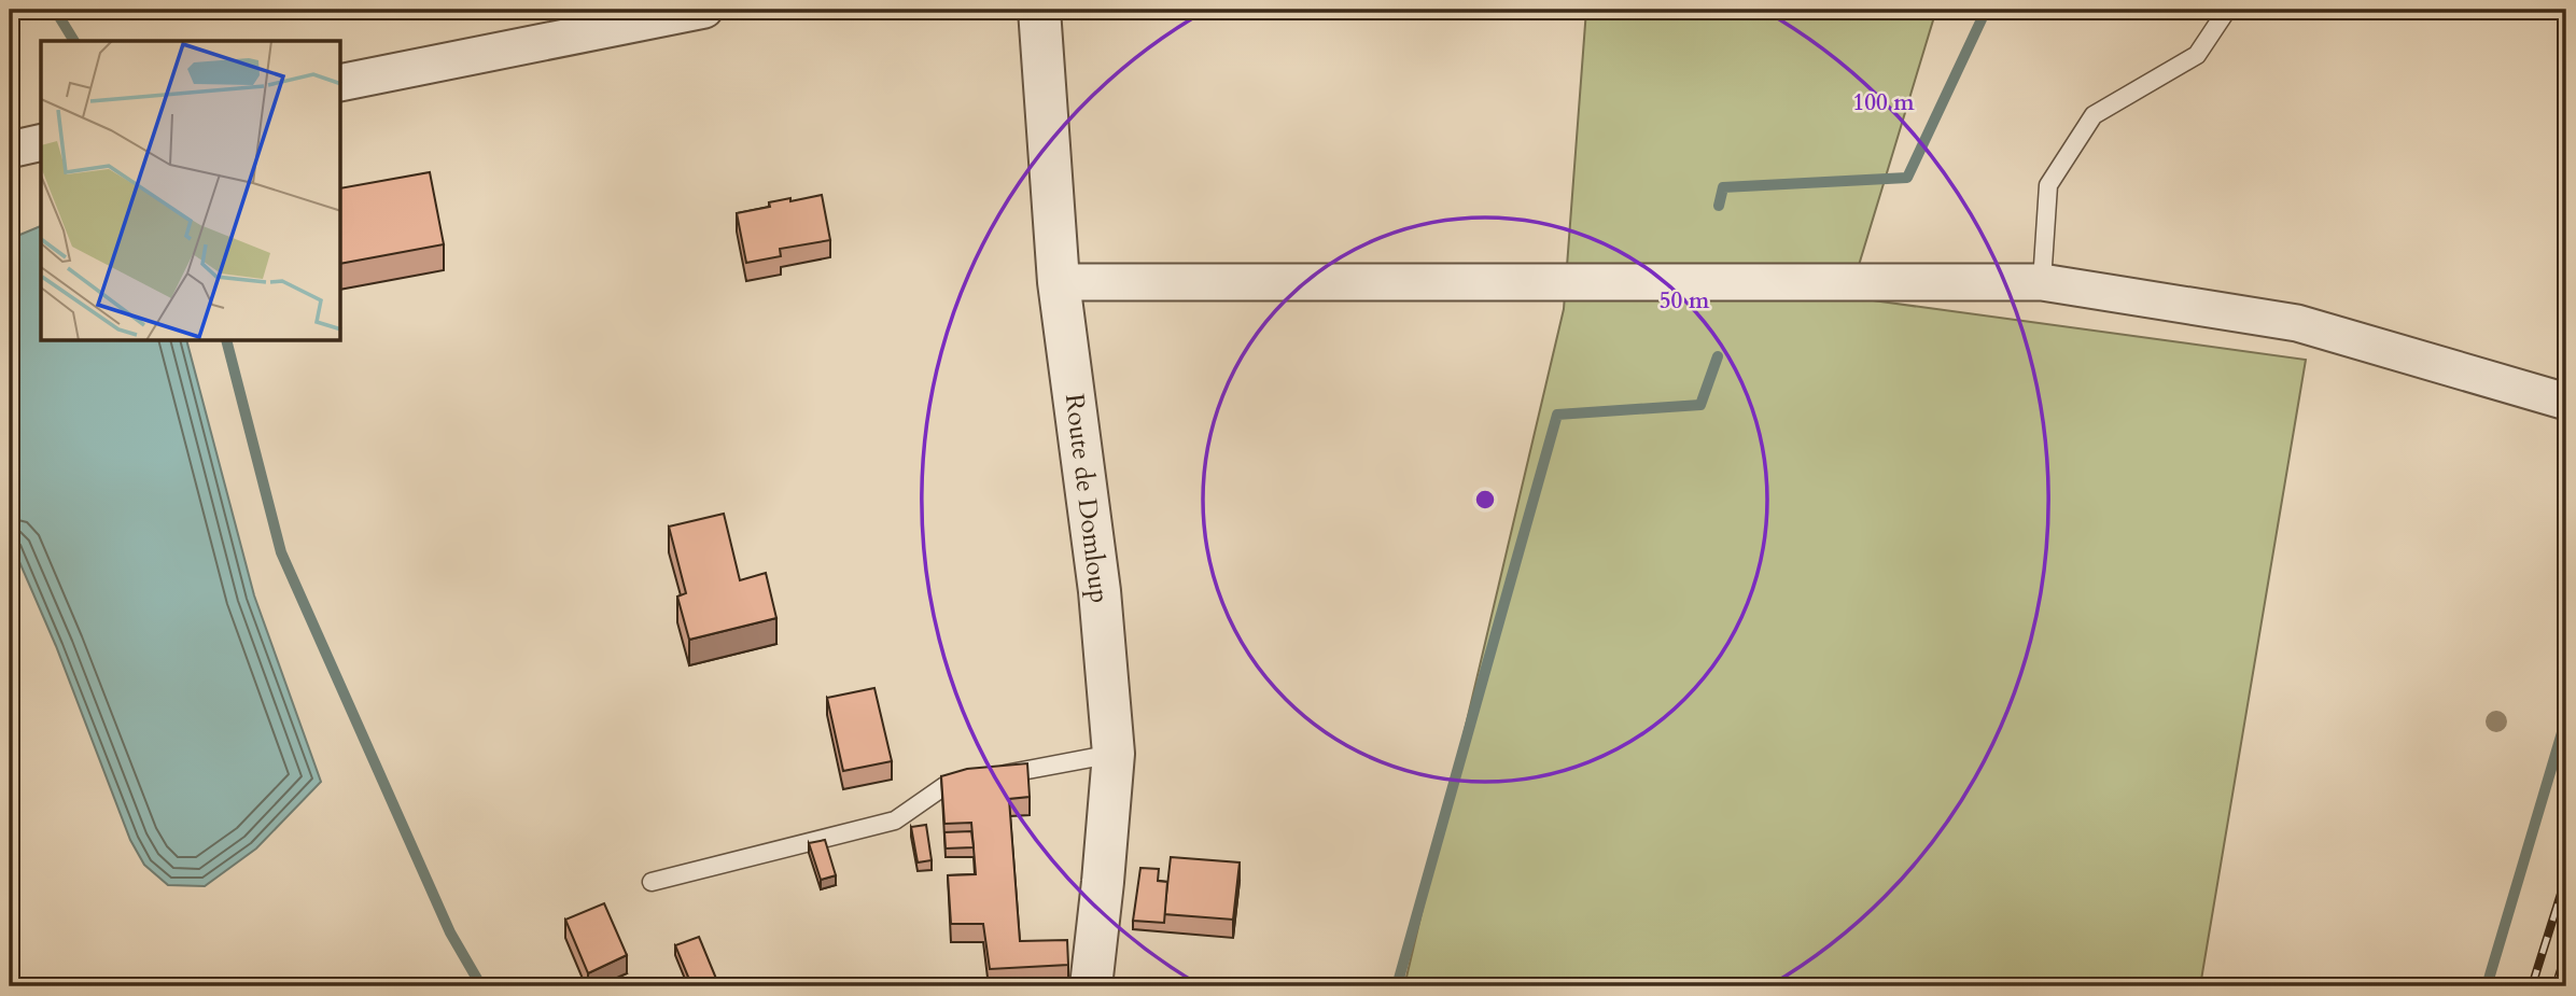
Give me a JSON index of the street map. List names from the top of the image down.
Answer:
{
  "streets": {
    "street": ["Route de Domloup"]
  },
  "rings": ["100 m", "50 m"]
}
